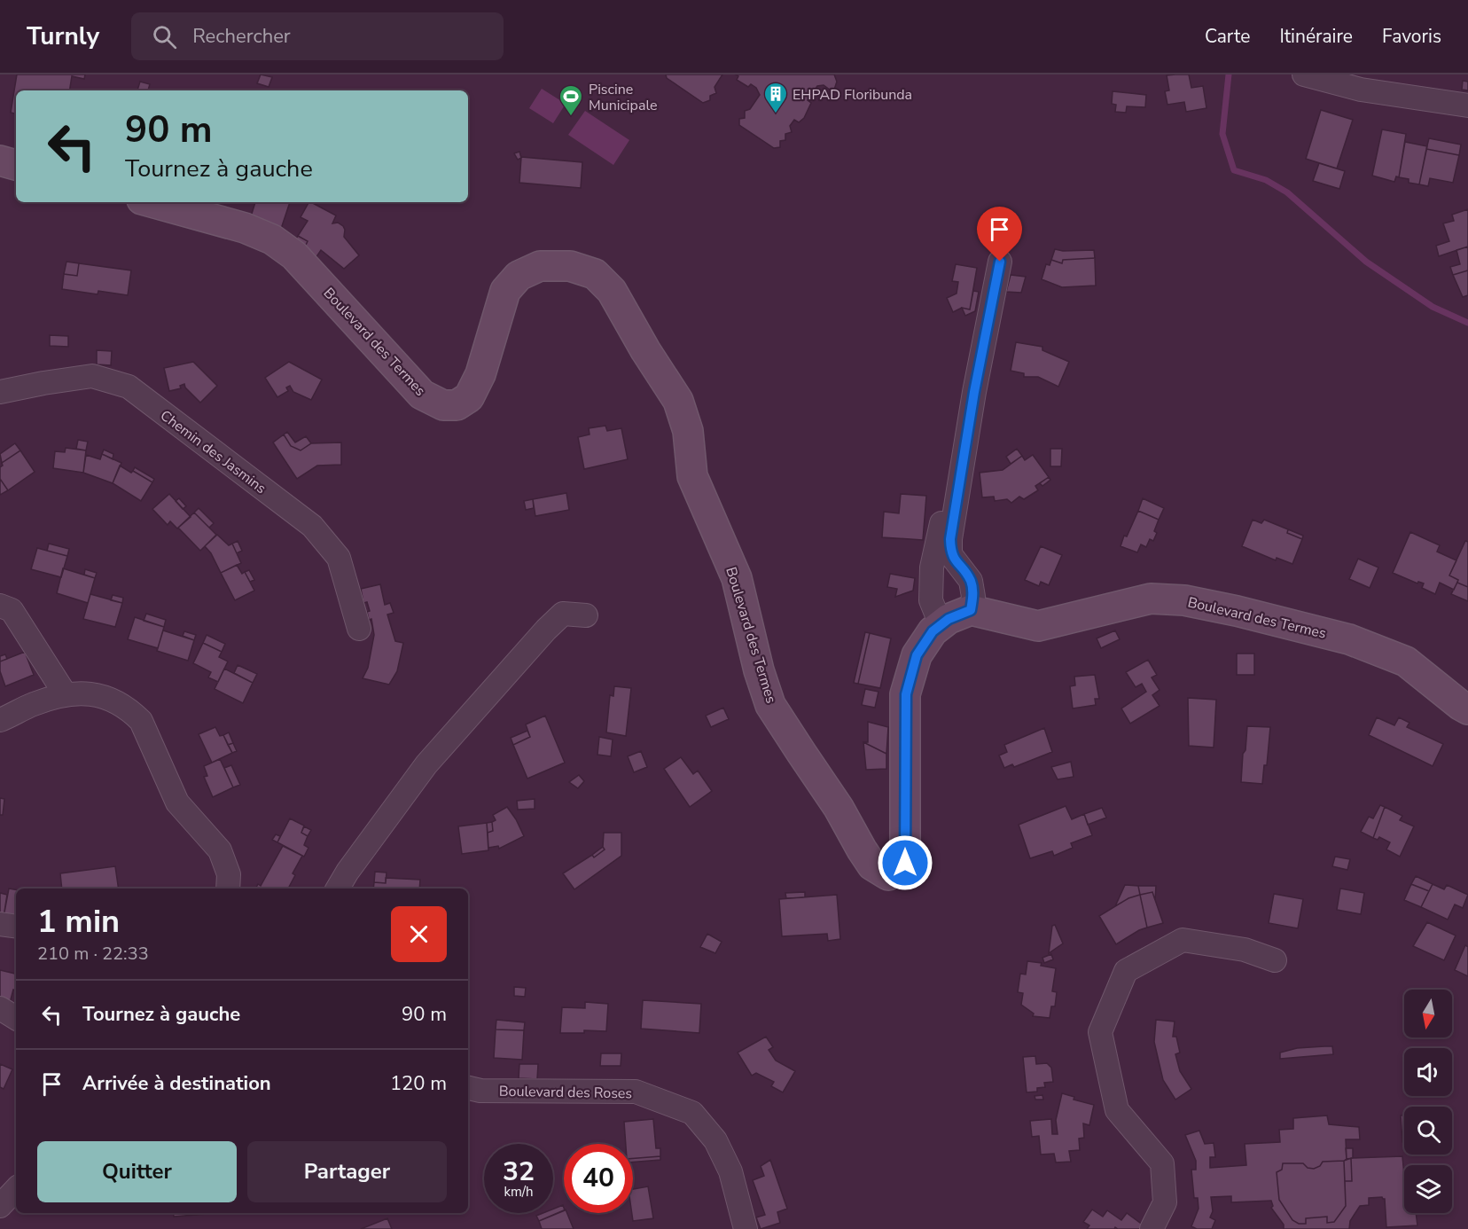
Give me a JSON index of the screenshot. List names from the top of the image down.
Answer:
{
  "streets": {
    "street": ["Boulevard des Termes", "Chemin des Jasmins", "Boulevard des Roses"]
  },
  "places": {
    "building": ["EHPAD Floribunda"],
    "sports": ["Piscine Municipale"]
  },
  "north": "bottom",
  "page": {
    "header": "Turnly",
    "search": "Rechercher",
    "nav": ["Carte", "Itinéraire", "Favoris"],
    "turn": ["90 m", "Tournez à gauche"],
    "heading": ["1 min", "210 m · 22:33"],
    "list": [
      {
        "name": "Tournez à gauche",
        "value": "90 m"
      },
      {
        "name": "Arrivée à destination",
        "value": "120 m"
      }
    ],
    "buttons": ["Quitter", "Partager"],
    "speed": "32 km/h",
    "limit": "40"
  }
}
